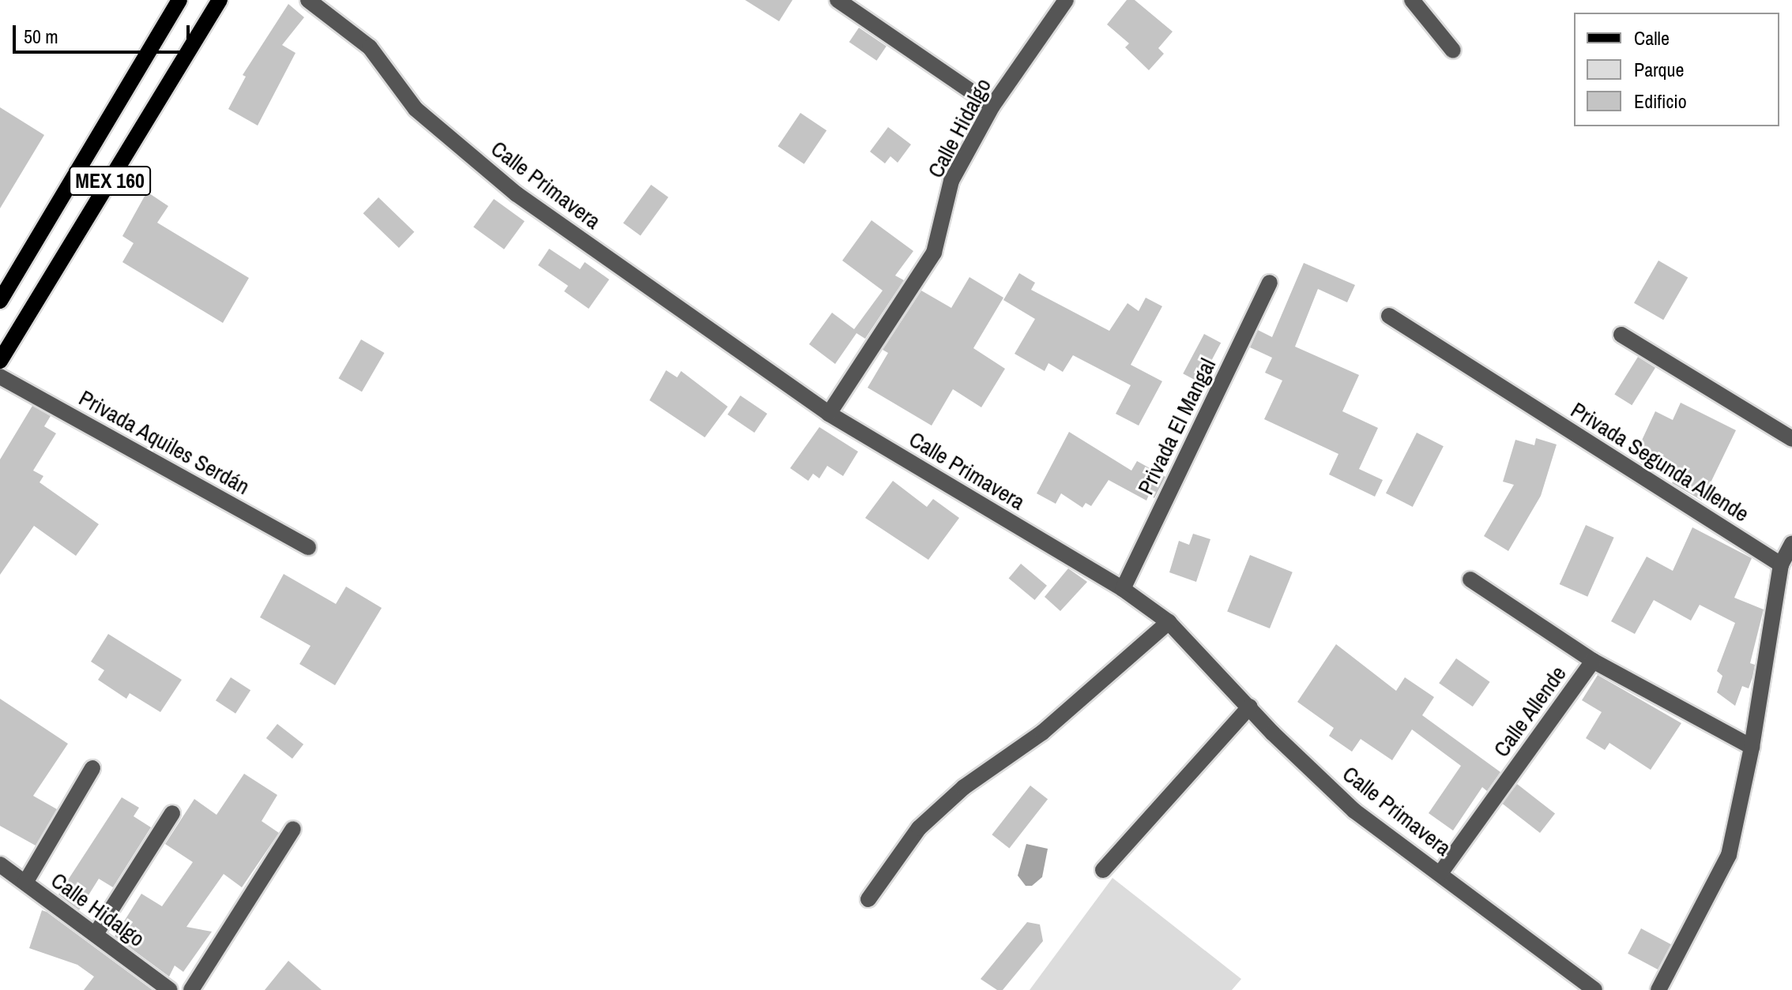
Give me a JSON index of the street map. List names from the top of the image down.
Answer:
{
  "streets": {
    "main road": ["MEX 160"],
    "street": [
      "Calle Hidalgo",
      "Calle Primavera",
      "Privada El Mangal",
      "Privada Aquiles Serdán",
      "Privada Segunda Allende",
      "Calle Allende"
    ]
  },
  "crossings": [
    ["Calle Hidalgo", "Calle Primavera"],
    ["Calle Primavera", "Privada El Mangal"],
    ["Calle Primavera", "Calle Allende"]
  ],
  "legend": ["Calle", "Parque", "Edificio"],
  "scale_bar": "50 m"
}
